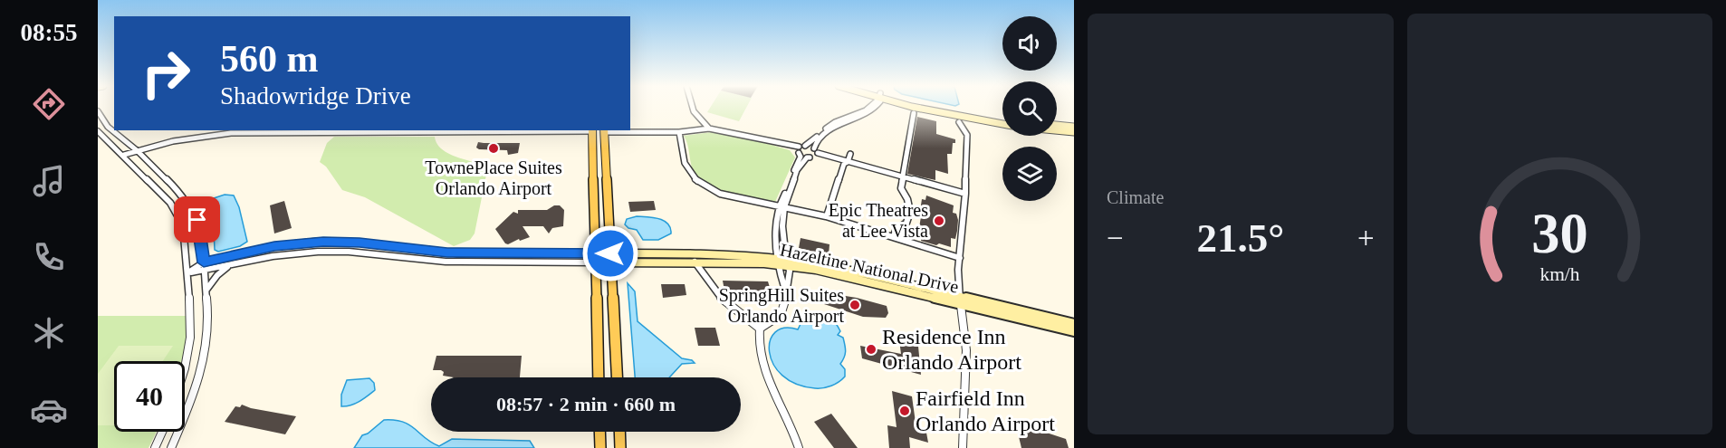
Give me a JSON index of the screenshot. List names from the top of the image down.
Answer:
{
  "streets": {
    "street": ["Hazeltine National Drive"]
  },
  "places": [
    "TownePlace Suites Orlando Airport",
    "Epic Theatres at Lee Vista",
    "SpringHill Suites Orlando Airport",
    "Residence Inn Orlando Airport",
    "Fairfield Inn Orlando Airport"
  ],
  "page": {
    "tabs": "08:55",
    "tile": "Climate",
    "turn": ["560 m", "Shadowridge Drive"],
    "heat": ["−", "21.5°", "+"],
    "limit": "40",
    "trip": "08:57 · 2 min · 660 m",
    "gauge": ["30", "km/h"]
  }
}
